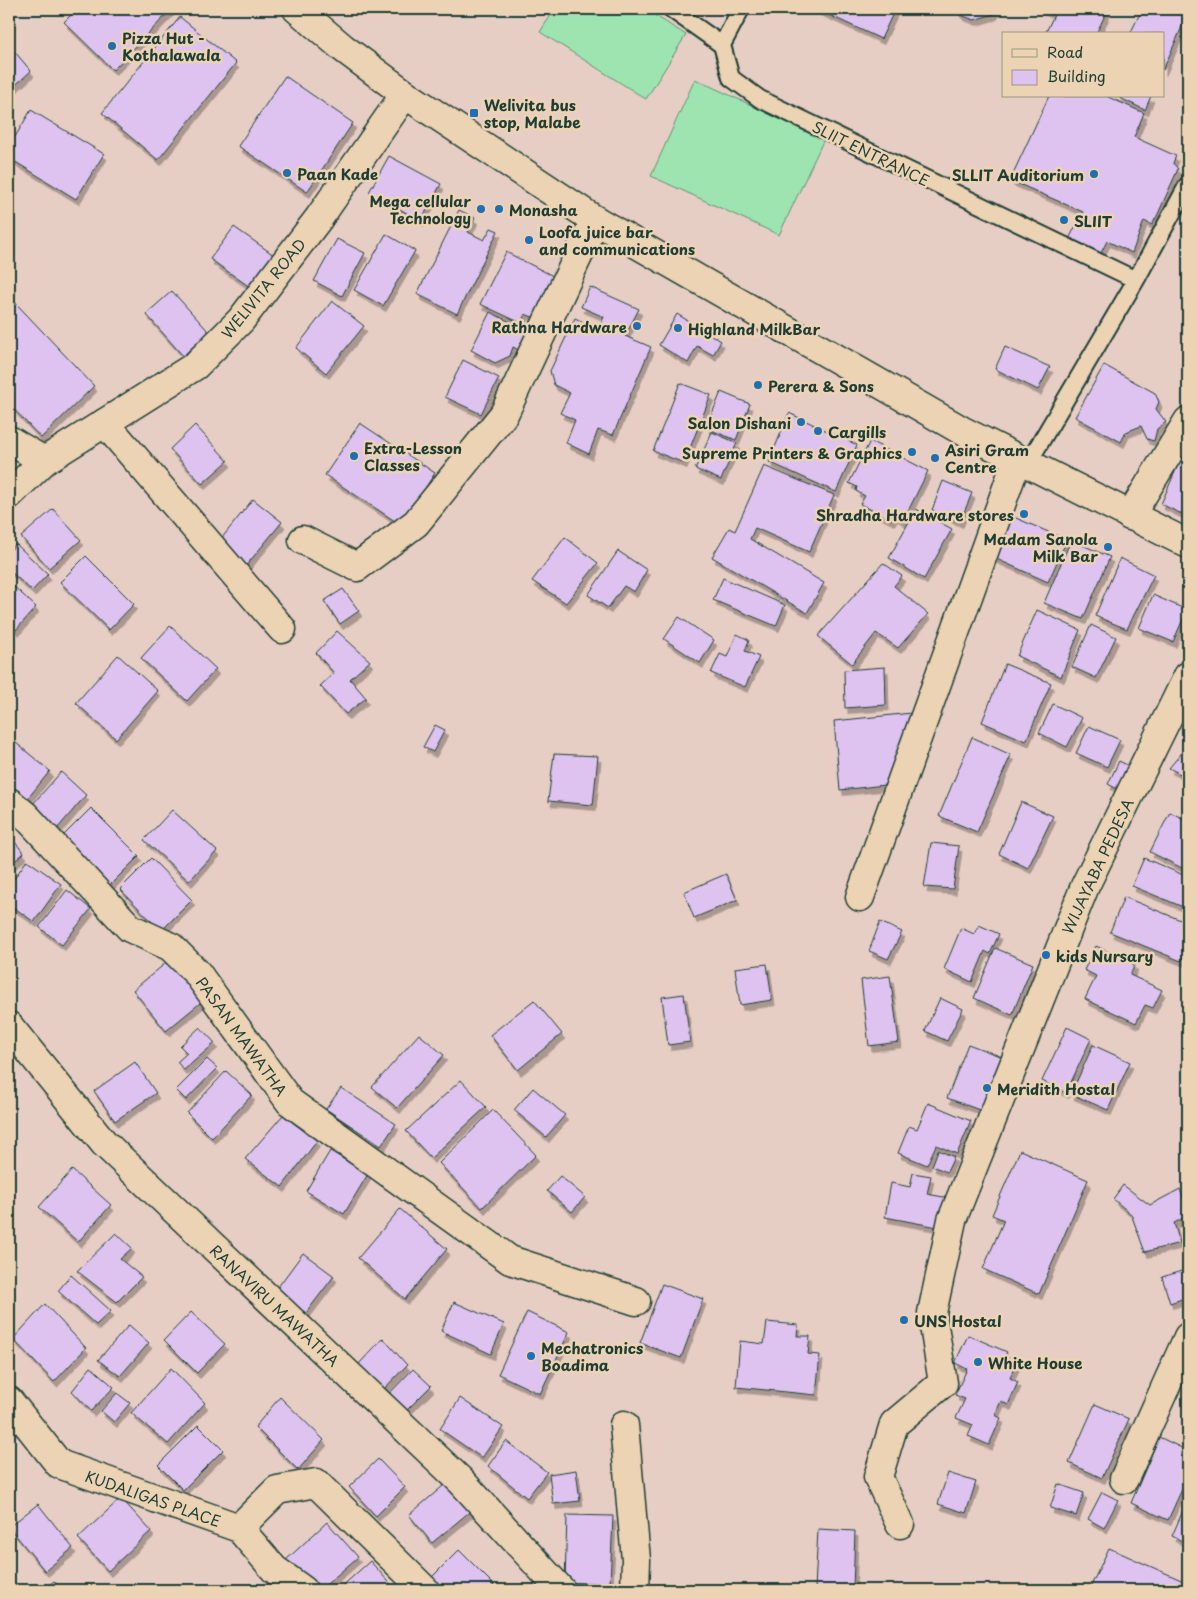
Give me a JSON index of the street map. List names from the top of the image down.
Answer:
{
  "streets": {
    "street": [
      "WELIVITA ROAD",
      "WIJAYABA PEDESA",
      "PASAN MAWATHA",
      "RANAVIRU MAWATHA",
      "KUDALIGAS PLACE"
    ],
    "lane": ["SLIIT ENTRANCE"]
  },
  "places": {
    "other": [
      "Pizza Hut - Kothalawala",
      "Paan Kade",
      "SLLIT Auditorium",
      "Mega cellular Technology",
      "Monasha",
      "SLIIT",
      "Loofa juice bar and communications",
      "Rathna Hardware",
      "Highland MilkBar",
      "Perera & Sons",
      "Salon Dishani",
      "Cargills",
      "Supreme Printers & Graphics",
      "Extra-Lesson Classes",
      "Asiri Gram Centre",
      "Shradha Hardware stores",
      "Madam Sanola Milk Bar",
      "kids Nursary",
      "Meridith Hostal",
      "UNS Hostal",
      "Mechatronics Boadima",
      "White House"
    ],
    "transit": ["Welivita bus stop, Malabe"]
  },
  "legend": ["Road", "Building"]
}
